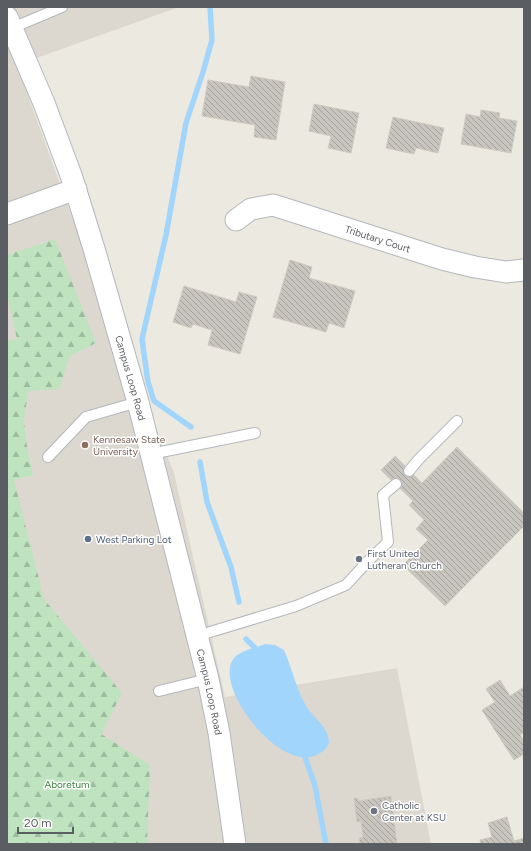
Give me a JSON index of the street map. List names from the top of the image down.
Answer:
{
  "streets": {
    "street": ["Tributary Court", "Campus Loop Road"]
  },
  "parks": ["Aboretum"],
  "places": [
    "Kennesaw State University",
    "West Parking Lot",
    "First United Lutheran Church",
    "Catholic Center at KSU"
  ],
  "scale_bar": "20 m"
}
